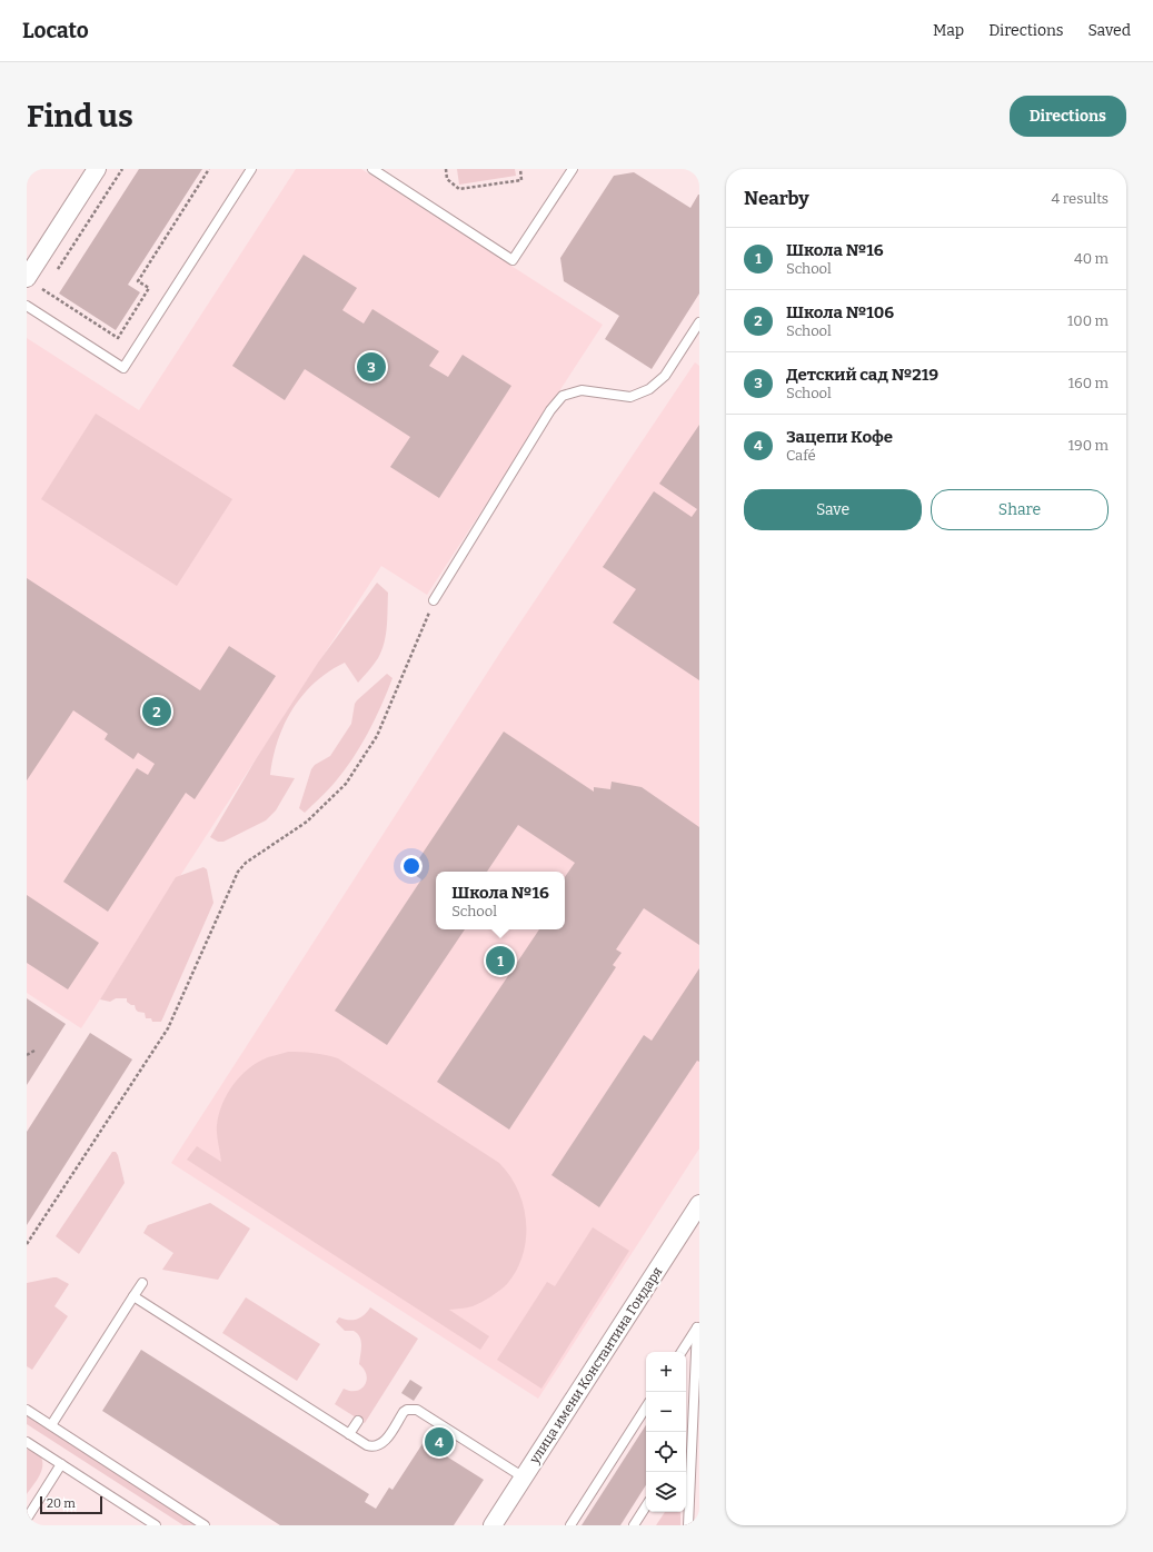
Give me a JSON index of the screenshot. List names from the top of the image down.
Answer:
{
  "streets": {
    "street": ["улица имени Константина Гондаря"]
  },
  "scale_bar": "20 m",
  "page": {
    "header": "Locato",
    "nav": ["Map", "Directions", "Saved"],
    "buttons": [
      "Directions",
      ["Save", "Share"]
    ],
    "title": "Find us",
    "heading": ["Nearby", "4 results"],
    "list": [
      {
        "mark": "1",
        "name": "Школа №16",
        "note": "School",
        "value": "40 m"
      },
      {
        "mark": "2",
        "name": "Школа №106",
        "note": "School",
        "value": "100 m"
      },
      {
        "mark": "3",
        "name": "Детский сад №219",
        "note": "School",
        "value": "160 m"
      },
      {
        "mark": "4",
        "name": "Зацепи Кофе",
        "note": "Café",
        "value": "190 m"
      }
    ],
    "pins": [
      "3",
      "2",
      "1",
      "4"
    ],
    "popup": ["Школа №16", "School"],
    "map_buttons": ["+", "−"],
    "scale": "20 m"
  }
}
